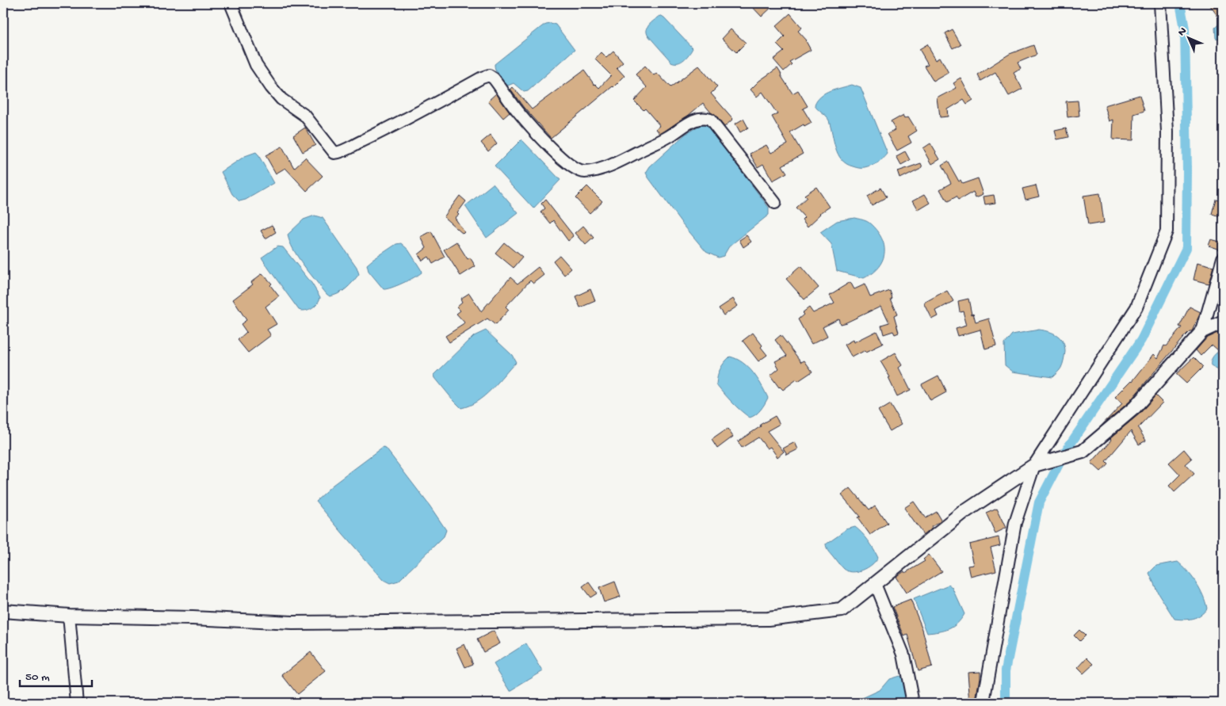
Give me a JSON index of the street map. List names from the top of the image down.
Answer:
{
  "scale_bar": "50 m",
  "north": "top left"
}
